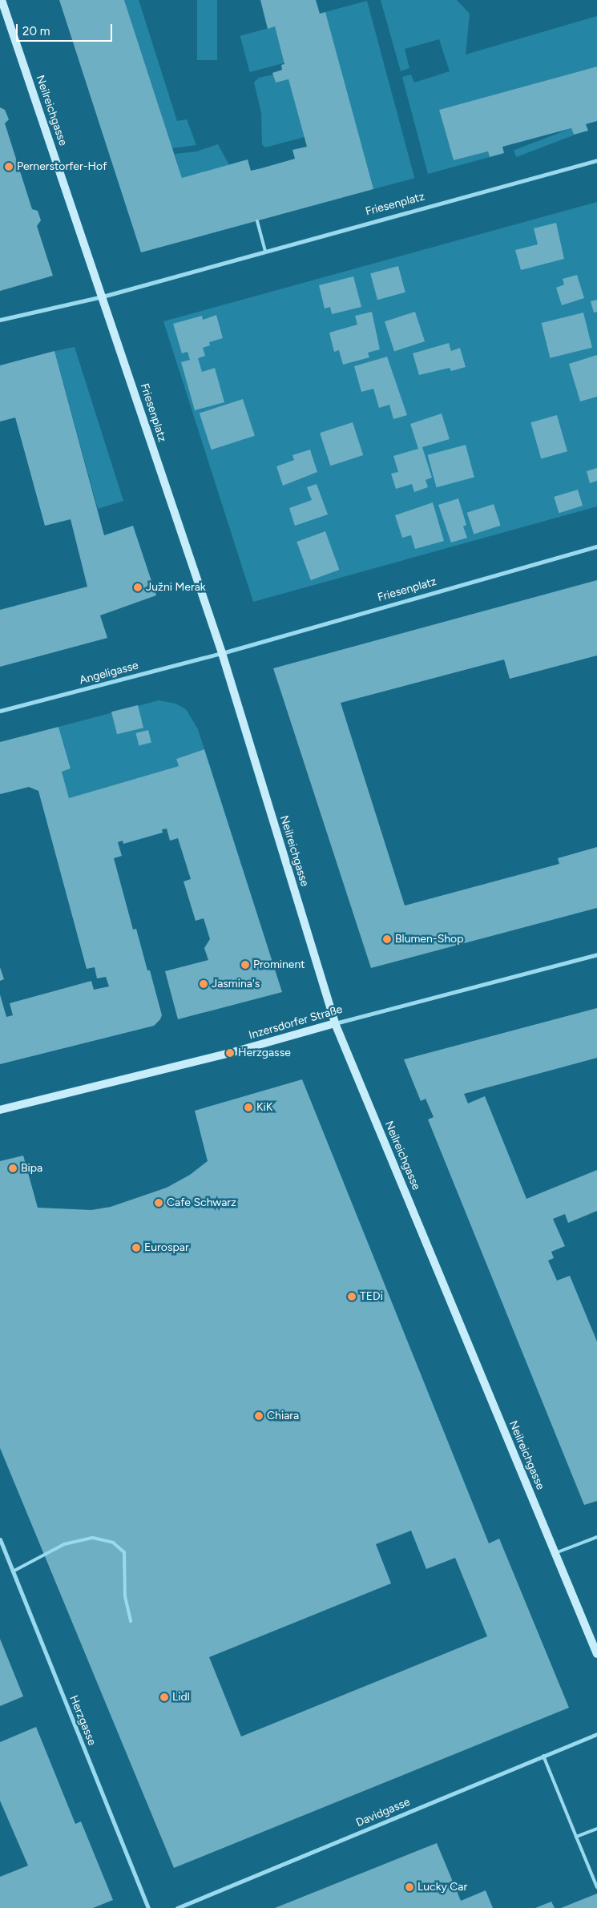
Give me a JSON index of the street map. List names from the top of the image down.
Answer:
{
  "streets": {
    "street": [
      "Neilreichgasse",
      "Friesenplatz",
      "Angeligasse",
      "Inzersdorfer Straße",
      "Herzgasse",
      "Davidgasse"
    ]
  },
  "crossings": [
    ["Neilreichgasse", "Friesenplatz"],
    ["Neilreichgasse", "Angeligasse"],
    ["Neilreichgasse", "Inzersdorfer Straße"],
    ["Friesenplatz", "Angeligasse"]
  ],
  "places": [
    "Pernerstorfer-Hof",
    "Južni Merak",
    "Blumen-Shop",
    "Prominent",
    "Jasmina's",
    "Herzgasse",
    "KiK",
    "Bipa",
    "Cafe Schwarz",
    "Eurospar",
    "TEDi",
    "Chiara",
    "Lidl",
    "Lucky Car"
  ],
  "scale_bar": "20 m"
}
